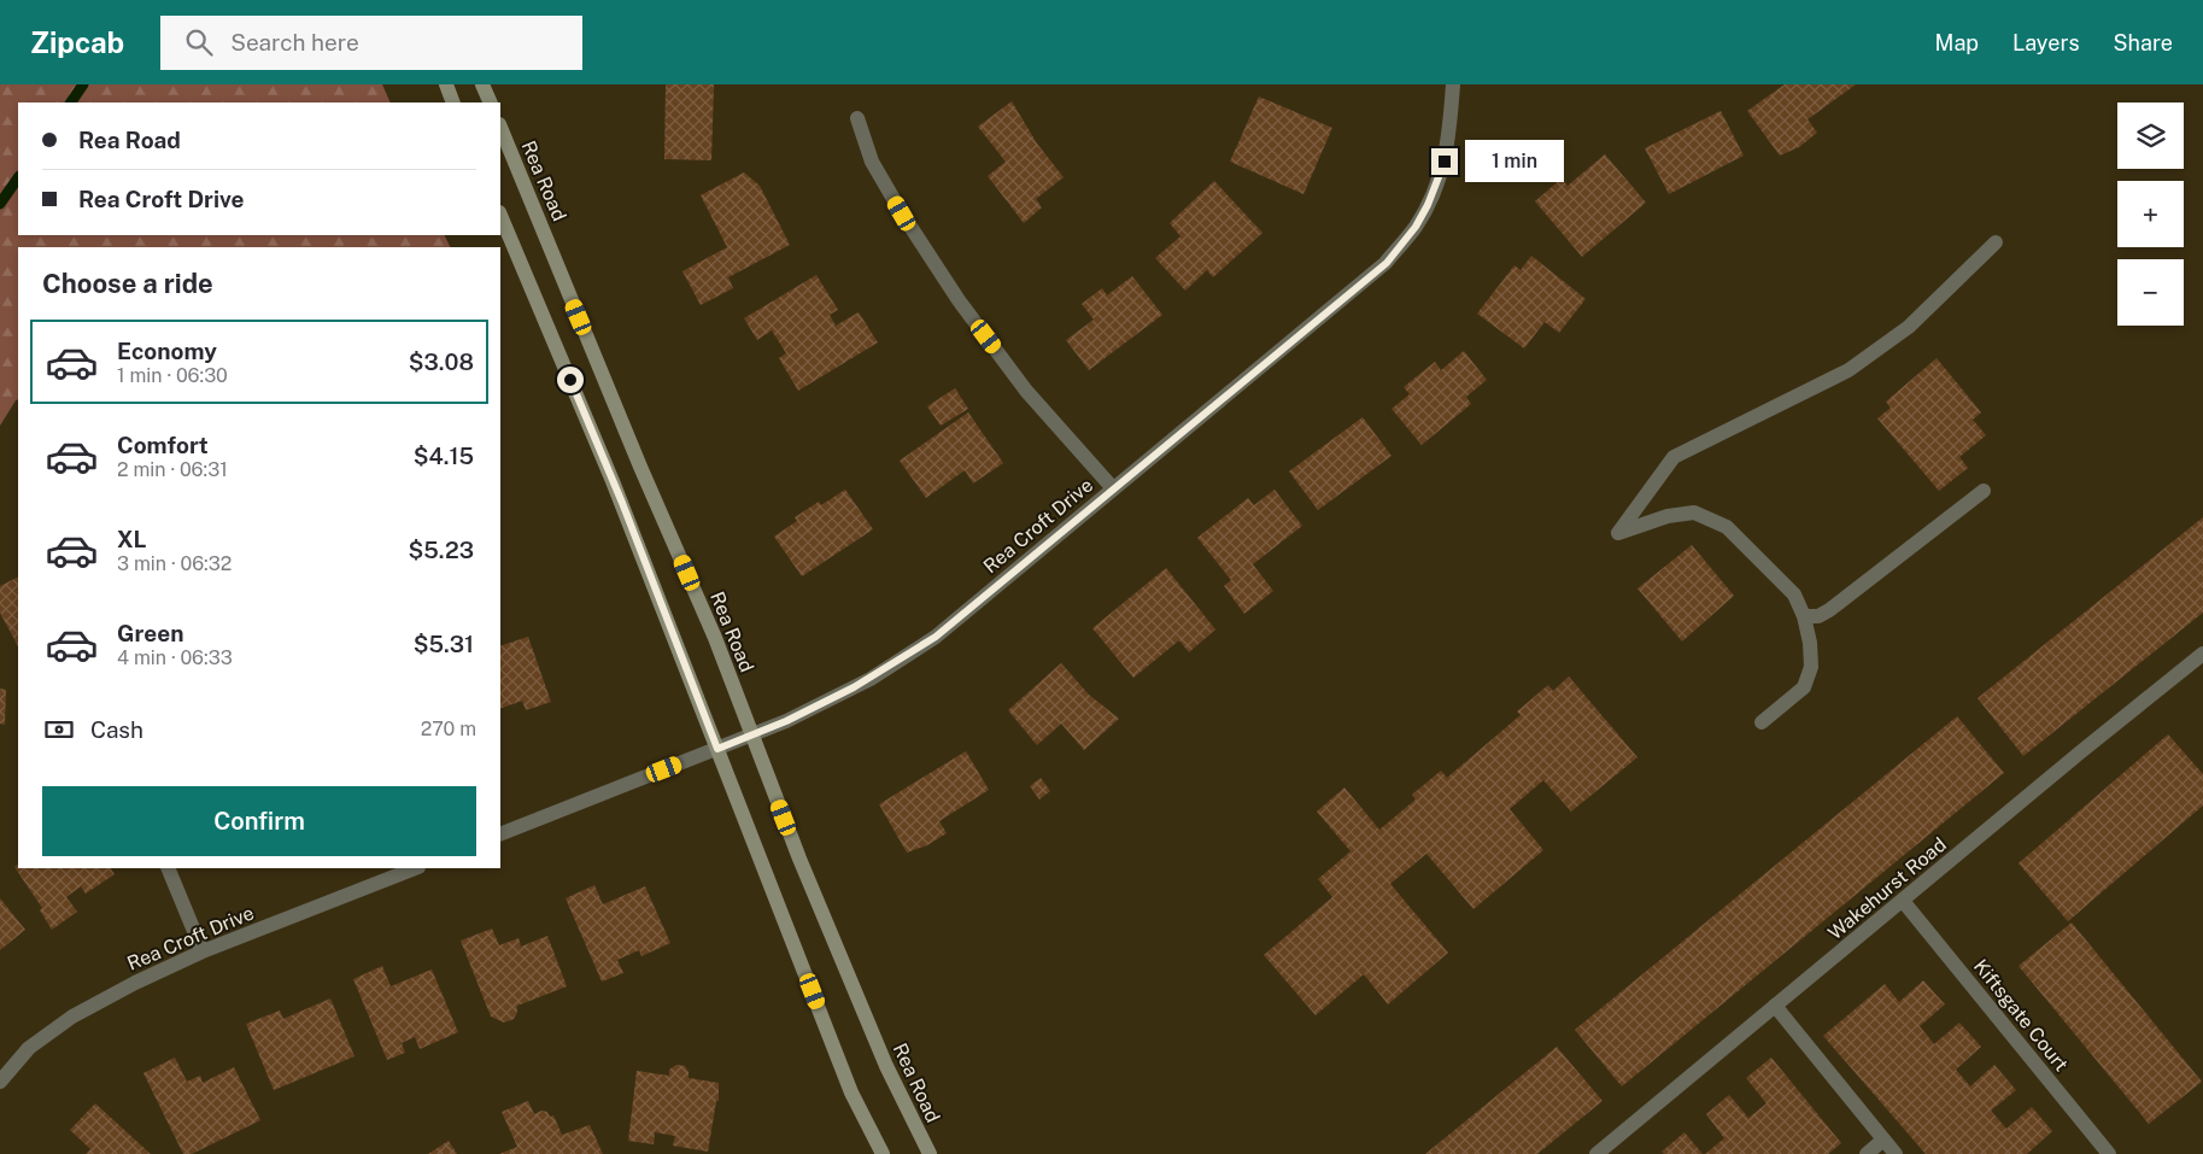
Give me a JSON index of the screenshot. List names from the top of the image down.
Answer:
{
  "streets": {
    "main road": ["Rea Road"],
    "street": ["Rea Croft Drive", "Wakehurst Road", "Kiftsgate Court"]
  },
  "crossings": [
    ["Rea Road", "Rea Croft Drive"],
    ["Wakehurst Road", "Kiftsgate Court"]
  ],
  "page": {
    "header": "Zipcab",
    "search": "Search here",
    "nav": ["Map", "Layers", "Share"],
    "map_buttons": ["+", "−"],
    "banner": ["Rea Road", "Rea Croft Drive"],
    "bubble": "1 min",
    "heading": "Choose a ride",
    "list": [
      {
        "name": "Economy",
        "note": "1 min · 06:30",
        "value": "$3.08"
      },
      {
        "name": "Comfort",
        "note": "2 min · 06:31",
        "value": "$4.15"
      },
      {
        "name": "XL",
        "note": "3 min · 06:32",
        "value": "$5.23"
      },
      {
        "name": "Green",
        "note": "4 min · 06:33",
        "value": "$5.31"
      }
    ],
    "pay": ["Cash", "270 m"],
    "buttons": "Confirm"
  }
}
